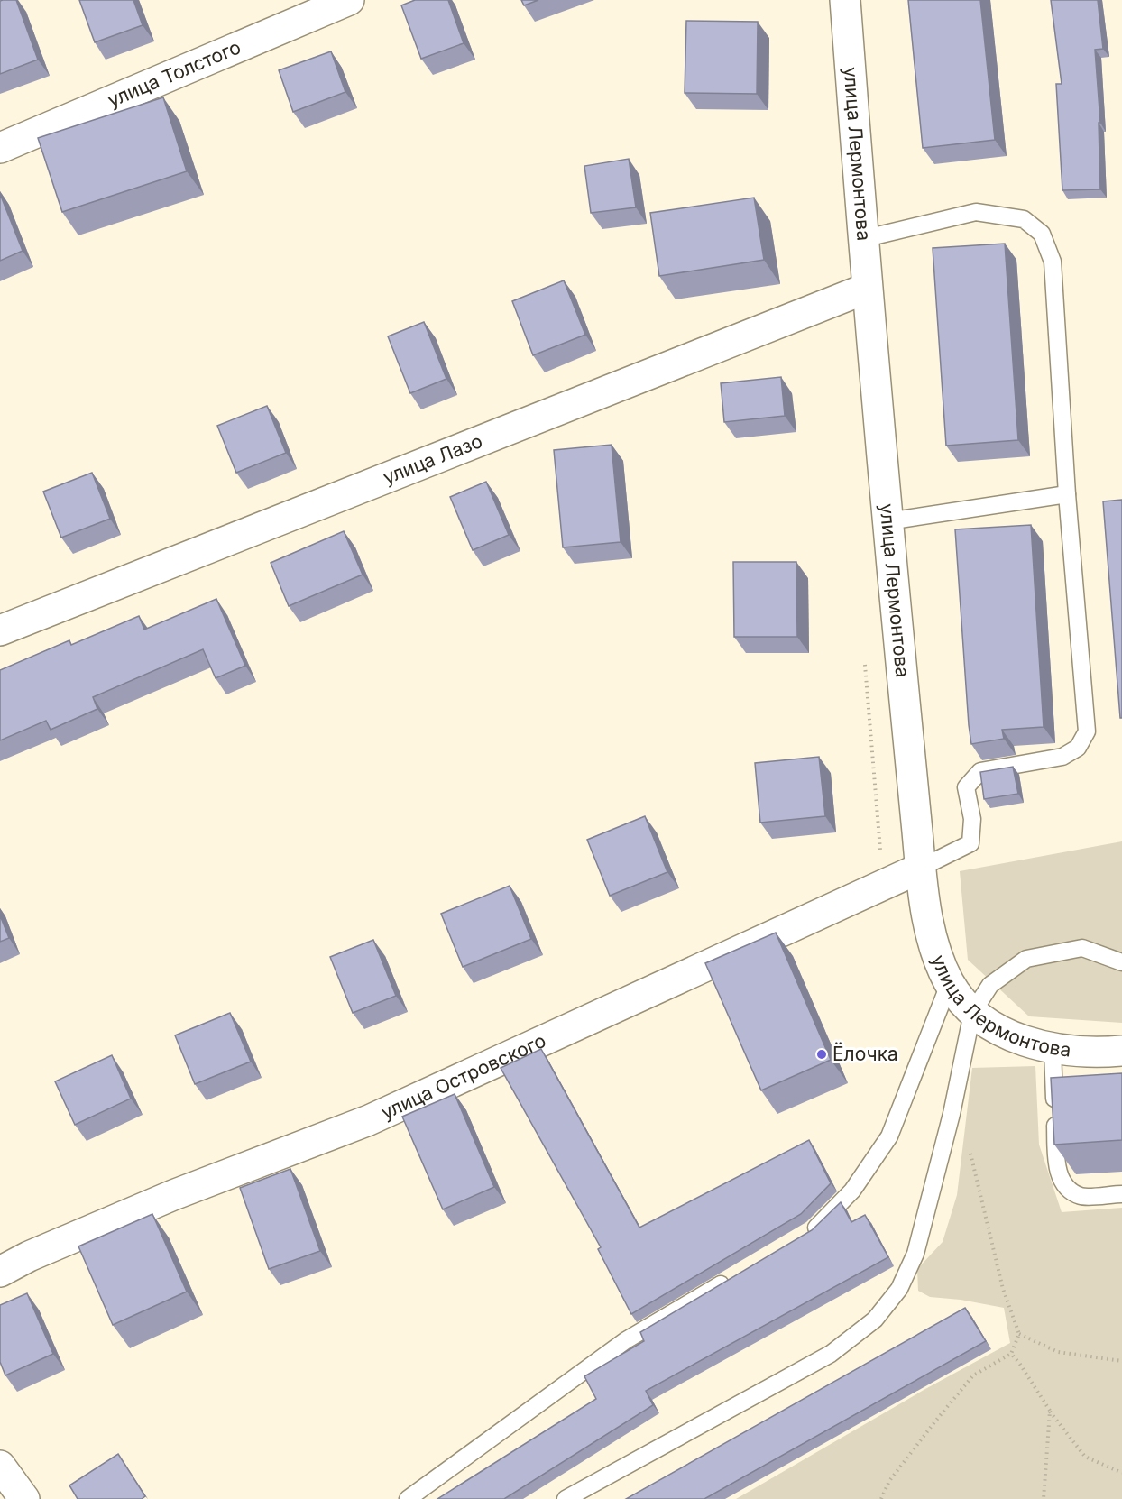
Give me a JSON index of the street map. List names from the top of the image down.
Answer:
{
  "streets": {
    "street": [
      "улица Толстого",
      "улица Лермонтова",
      "улица Лазо",
      "улица Островского"
    ]
  },
  "crossings": [
    ["улица Лермонтова", "улица Лазо"],
    ["улица Лермонтова", "улица Островского"]
  ],
  "places": ["Ёлочка"]
}
